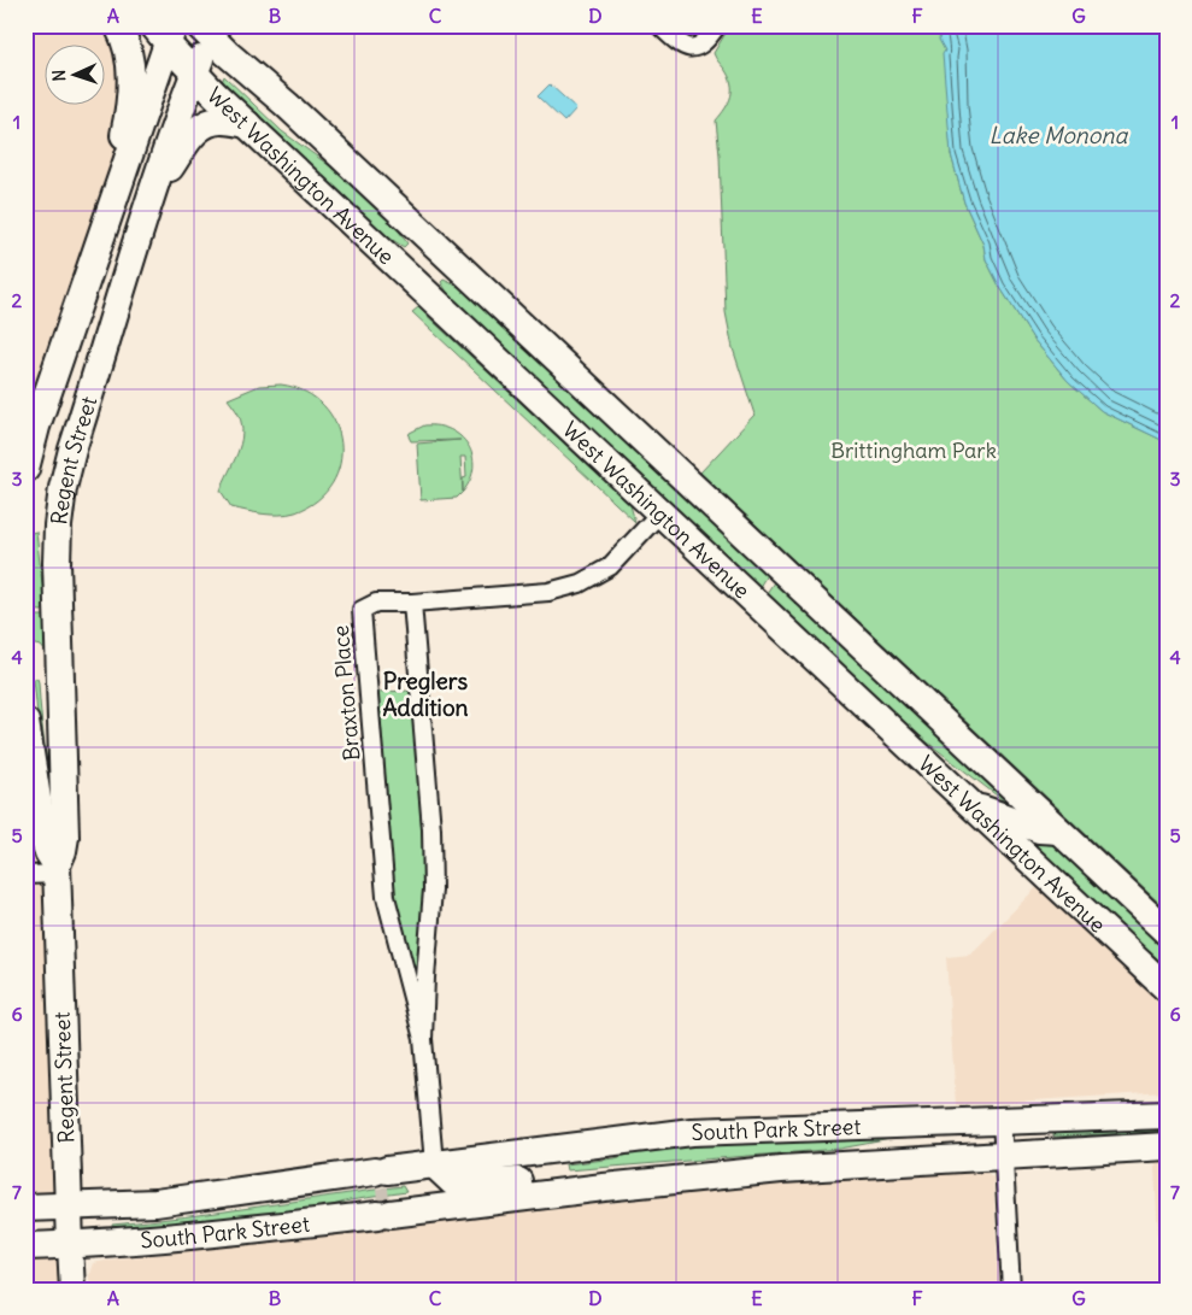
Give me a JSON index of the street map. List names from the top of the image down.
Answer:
{
  "streets": {
    "main road": ["West Washington Avenue", "Regent Street", "South Park Street"],
    "street": ["Braxton Place"]
  },
  "crossings": [
    ["West Washington Avenue", "Regent Street"],
    ["Regent Street", "South Park Street"],
    ["Braxton Place", "South Park Street"]
  ],
  "districts": ["Preglers Addition"],
  "water": ["Lake Monona"],
  "parks": ["Brittingham Park"],
  "north": "left",
  "grid": {
    "columns": [
      "A",
      "B",
      "C",
      "D",
      "E",
      "F",
      "G"
    ],
    "rows": [
      "1",
      "2",
      "3",
      "4",
      "5",
      "6",
      "7"
    ]
  }
}
